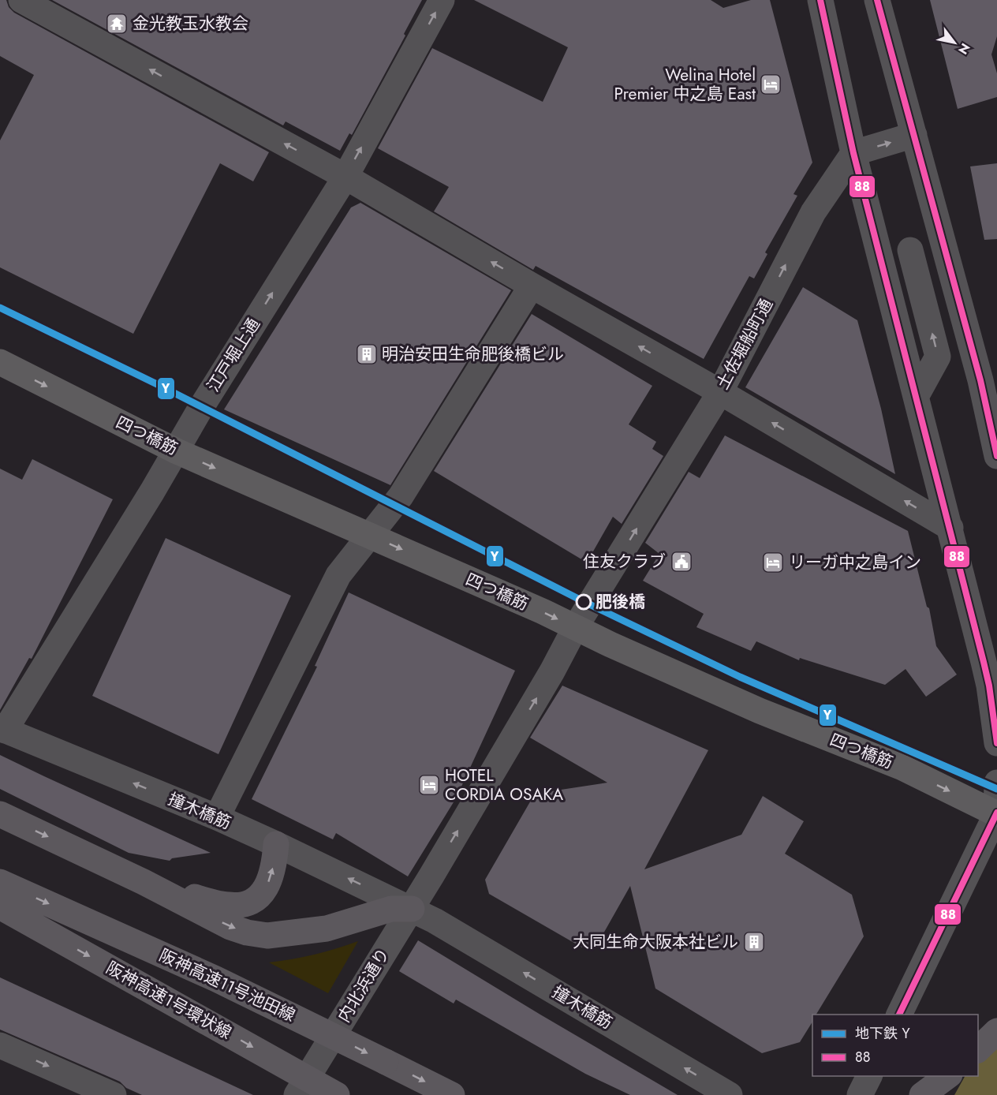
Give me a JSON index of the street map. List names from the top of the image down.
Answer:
{
  "streets": {
    "highway": ["阪神高速11号池田線", "阪神高速1号環状線"],
    "main road": ["四つ橋筋"],
    "street": [
      "土佐堀船町通",
      "江戸堀上通",
      "撞木橋筋",
      "内北浜通り"
    ]
  },
  "crossings": [
    ["土佐堀船町通", "四つ橋筋"],
    ["土佐堀船町通", "内北浜通り"],
    ["江戸堀上通", "四つ橋筋"],
    ["江戸堀上通", "撞木橋筋"],
    ["四つ橋筋", "内北浜通り"],
    ["撞木橋筋", "内北浜通り"]
  ],
  "one_way": [
    "四つ橋筋",
    "撞木橋筋",
    "阪神高速11号池田線",
    "阪神高速1号環状線"
  ],
  "places": {
    "temple": ["金光教玉水教会"],
    "hotel": ["Welina Hotel Premier 中之島 East", "リーガ中之島イン", "HOTEL CORDIA OSAKA"],
    "building": ["明治安田生命肥後橋ビル", "大同生命大阪本社ビル"],
    "public building": ["住友クラブ"],
    "other": ["肥後橋"]
  },
  "lines": ["transit line 88", "metro line Y"],
  "legend": ["地下鉄 Y", "88"],
  "north": "bottom right"
}
